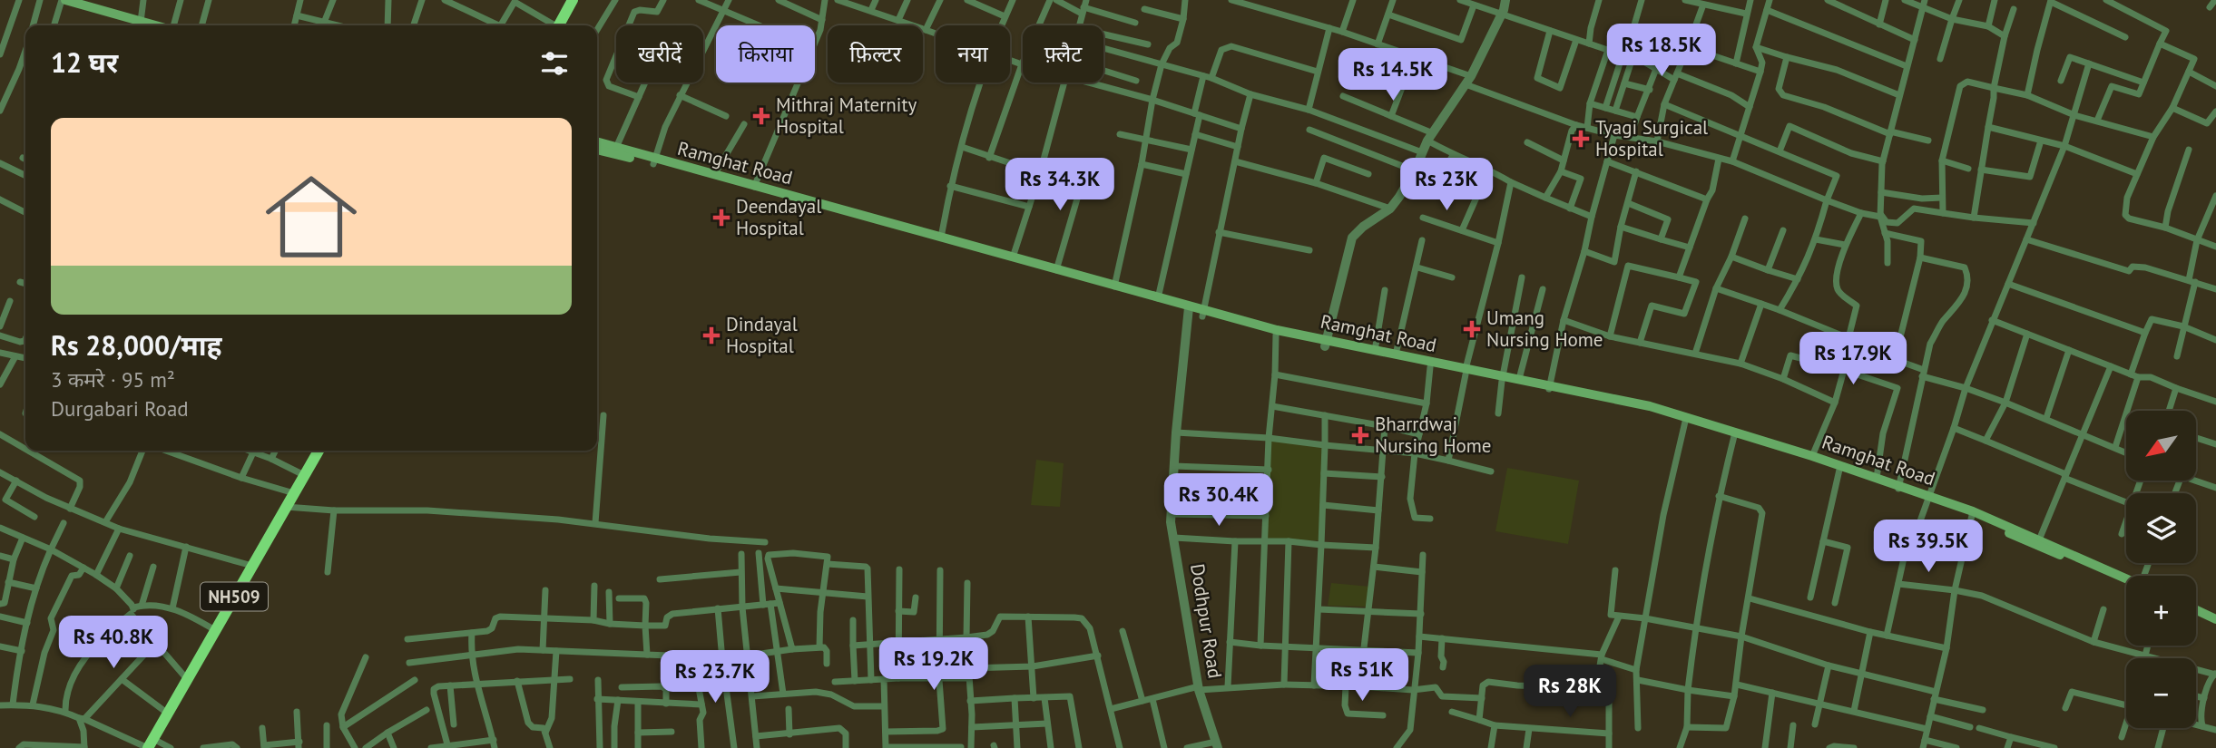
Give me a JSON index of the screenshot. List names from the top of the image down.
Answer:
{
  "streets": {
    "highway": ["NH509"],
    "main road": ["Ramghat Road"],
    "street": ["Dodhpur Road"]
  },
  "crossings": [
    ["Ramghat Road", "Dodhpur Road"]
  ],
  "places": {
    "health": [
      "Mithraj Maternity Hospital",
      "Tyagi Surgical Hospital",
      "Deendayal Hospital",
      "Umang Nursing Home",
      "Dindayal Hospital",
      "Bharrdwaj Nursing Home"
    ]
  },
  "north": "bottom left",
  "page": {
    "price": [
      "Rs 18.5K",
      "Rs 14.5K",
      "Rs 34.3K",
      "Rs 23K",
      "Rs 17.9K",
      "Rs 30.4K",
      "Rs 39.5K",
      "Rs 40.8K",
      "Rs 19.2K",
      "Rs 51K",
      "Rs 23.7K",
      "Rs 28K"
    ],
    "chip": [
      "खरीदें",
      "किराया",
      "फ़िल्टर",
      "नया",
      "फ़्लैट"
    ],
    "heading": "12 घर",
    "list": [
      {
        "name": "Rs 28,000/माह",
        "note": "3 कमरे · 95 m² · Durgabari Road"
      }
    ],
    "map_buttons": ["+", "−"]
  }
}
